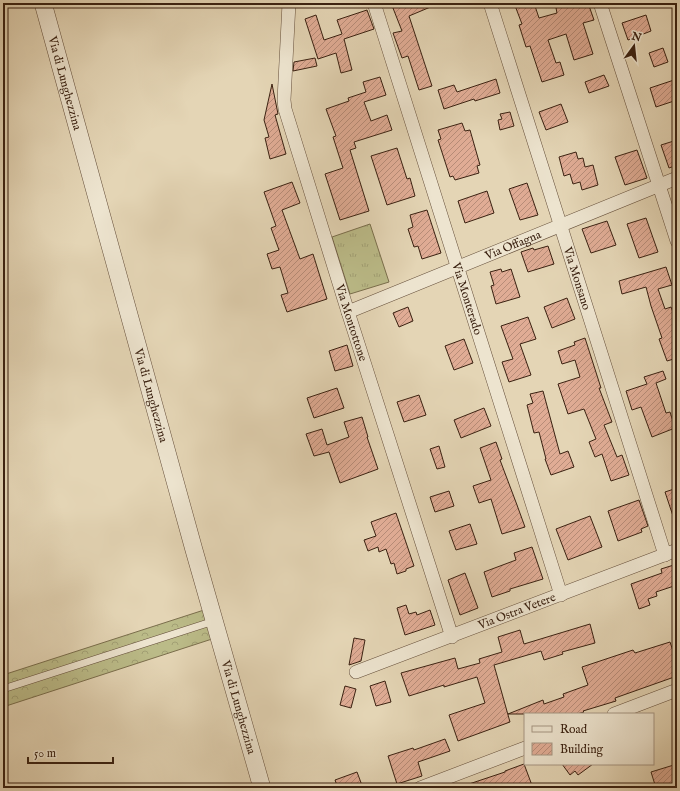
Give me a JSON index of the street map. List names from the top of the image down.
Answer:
{
  "streets": {
    "street": [
      "Via di Lunghezzina",
      "Via Offagna",
      "Via Monsano",
      "Via Monterado",
      "Via Montottone",
      "Via Ostra Vetere"
    ]
  },
  "crossings": [
    ["Via Offagna", "Via Monsano"],
    ["Via Offagna", "Via Monterado"],
    ["Via Offagna", "Via Montottone"],
    ["Via Monsano", "Via Ostra Vetere"],
    ["Via Monterado", "Via Ostra Vetere"],
    ["Via Montottone", "Via Ostra Vetere"]
  ],
  "legend": ["Road", "Building"],
  "scale_bar": "50 m",
  "north": "top"
}
